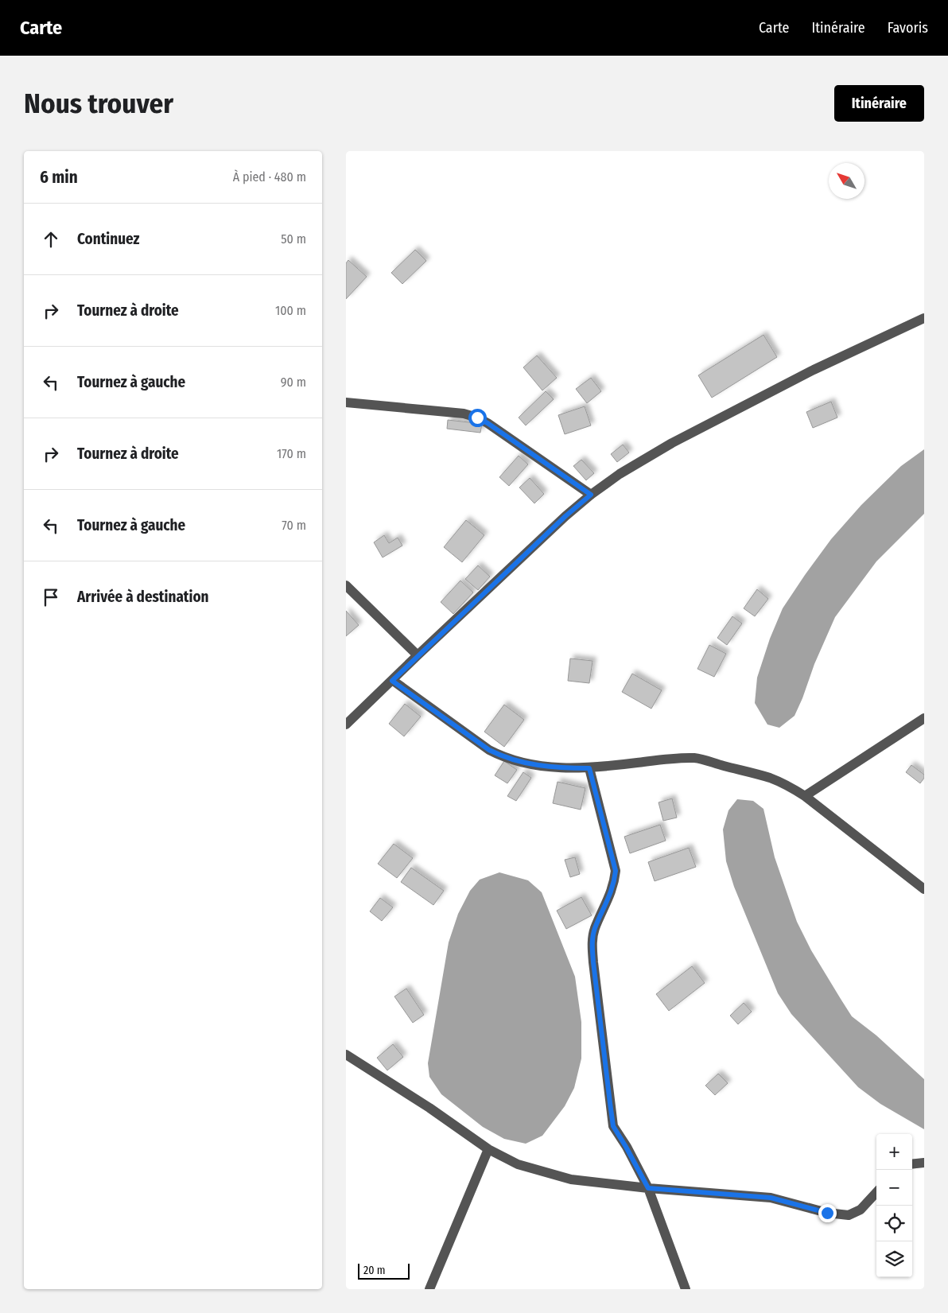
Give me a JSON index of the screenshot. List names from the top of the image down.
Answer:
{
  "scale_bar": "20 m",
  "north": "top left",
  "page": {
    "header": "Carte",
    "nav": ["Carte", "Itinéraire", "Favoris"],
    "buttons": "Itinéraire",
    "title": "Nous trouver",
    "heading": ["6 min", "À pied · 480 m"],
    "list": [
      ["Continuez", "50 m"],
      ["Tournez à droite", "100 m"],
      ["Tournez à gauche", "90 m"],
      ["Tournez à droite", "170 m"],
      ["Tournez à gauche", "70 m"],
      "Arrivée à destination"
    ],
    "map_buttons": ["+", "−"],
    "scale": "20 m"
  }
}
